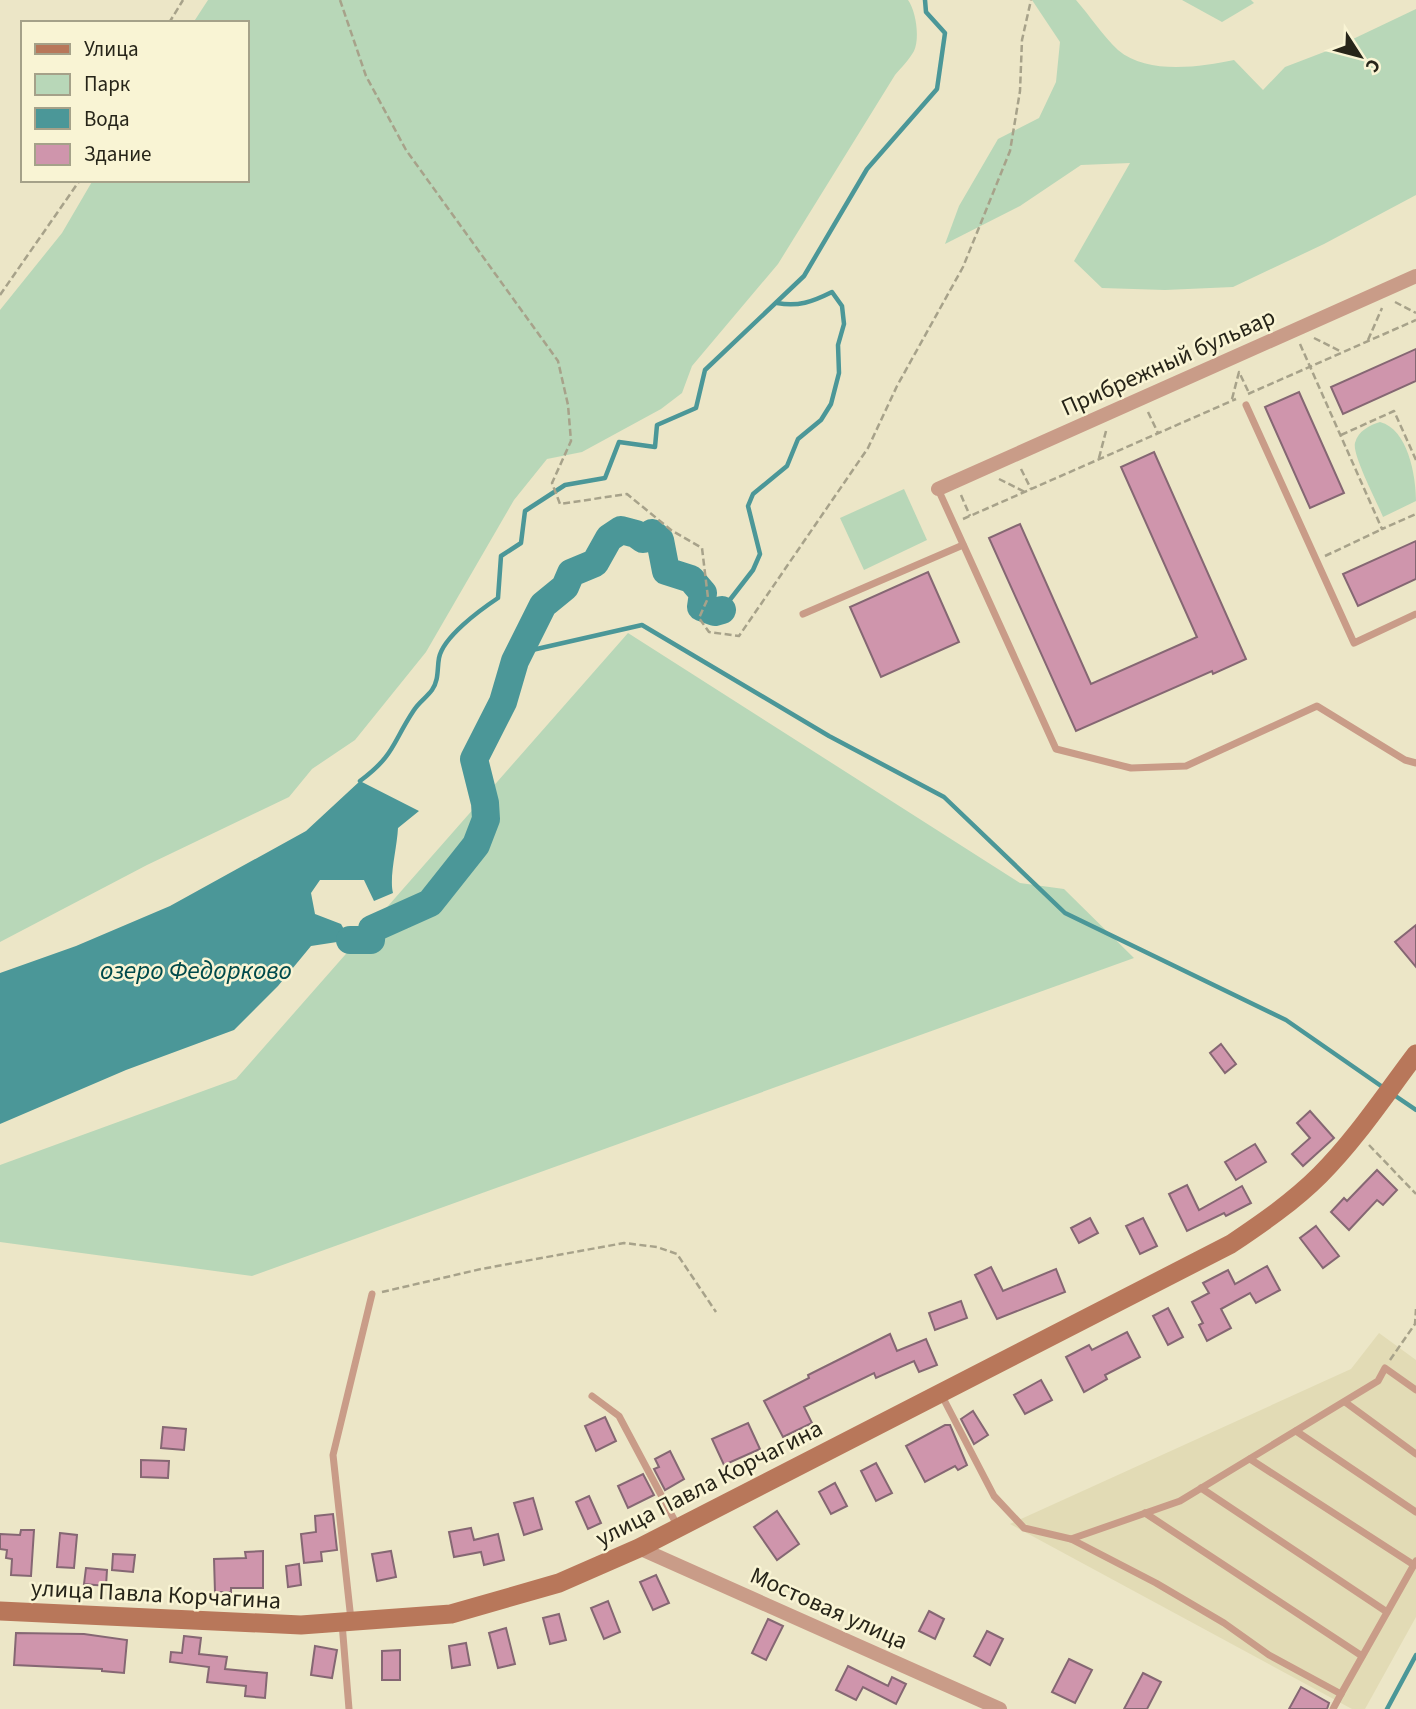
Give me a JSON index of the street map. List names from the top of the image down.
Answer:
{
  "streets": {
    "main road": ["улица Павла Корчагина"],
    "street": ["Прибрежный бульвар", "Мостовая улица"]
  },
  "crossings": [
    ["улица Павла Корчагина", "Мостовая улица"]
  ],
  "water": ["озеро Федорково"],
  "legend": [
    "Улица",
    "Парк",
    "Вода",
    "Здание"
  ],
  "north": "bottom right"
}
